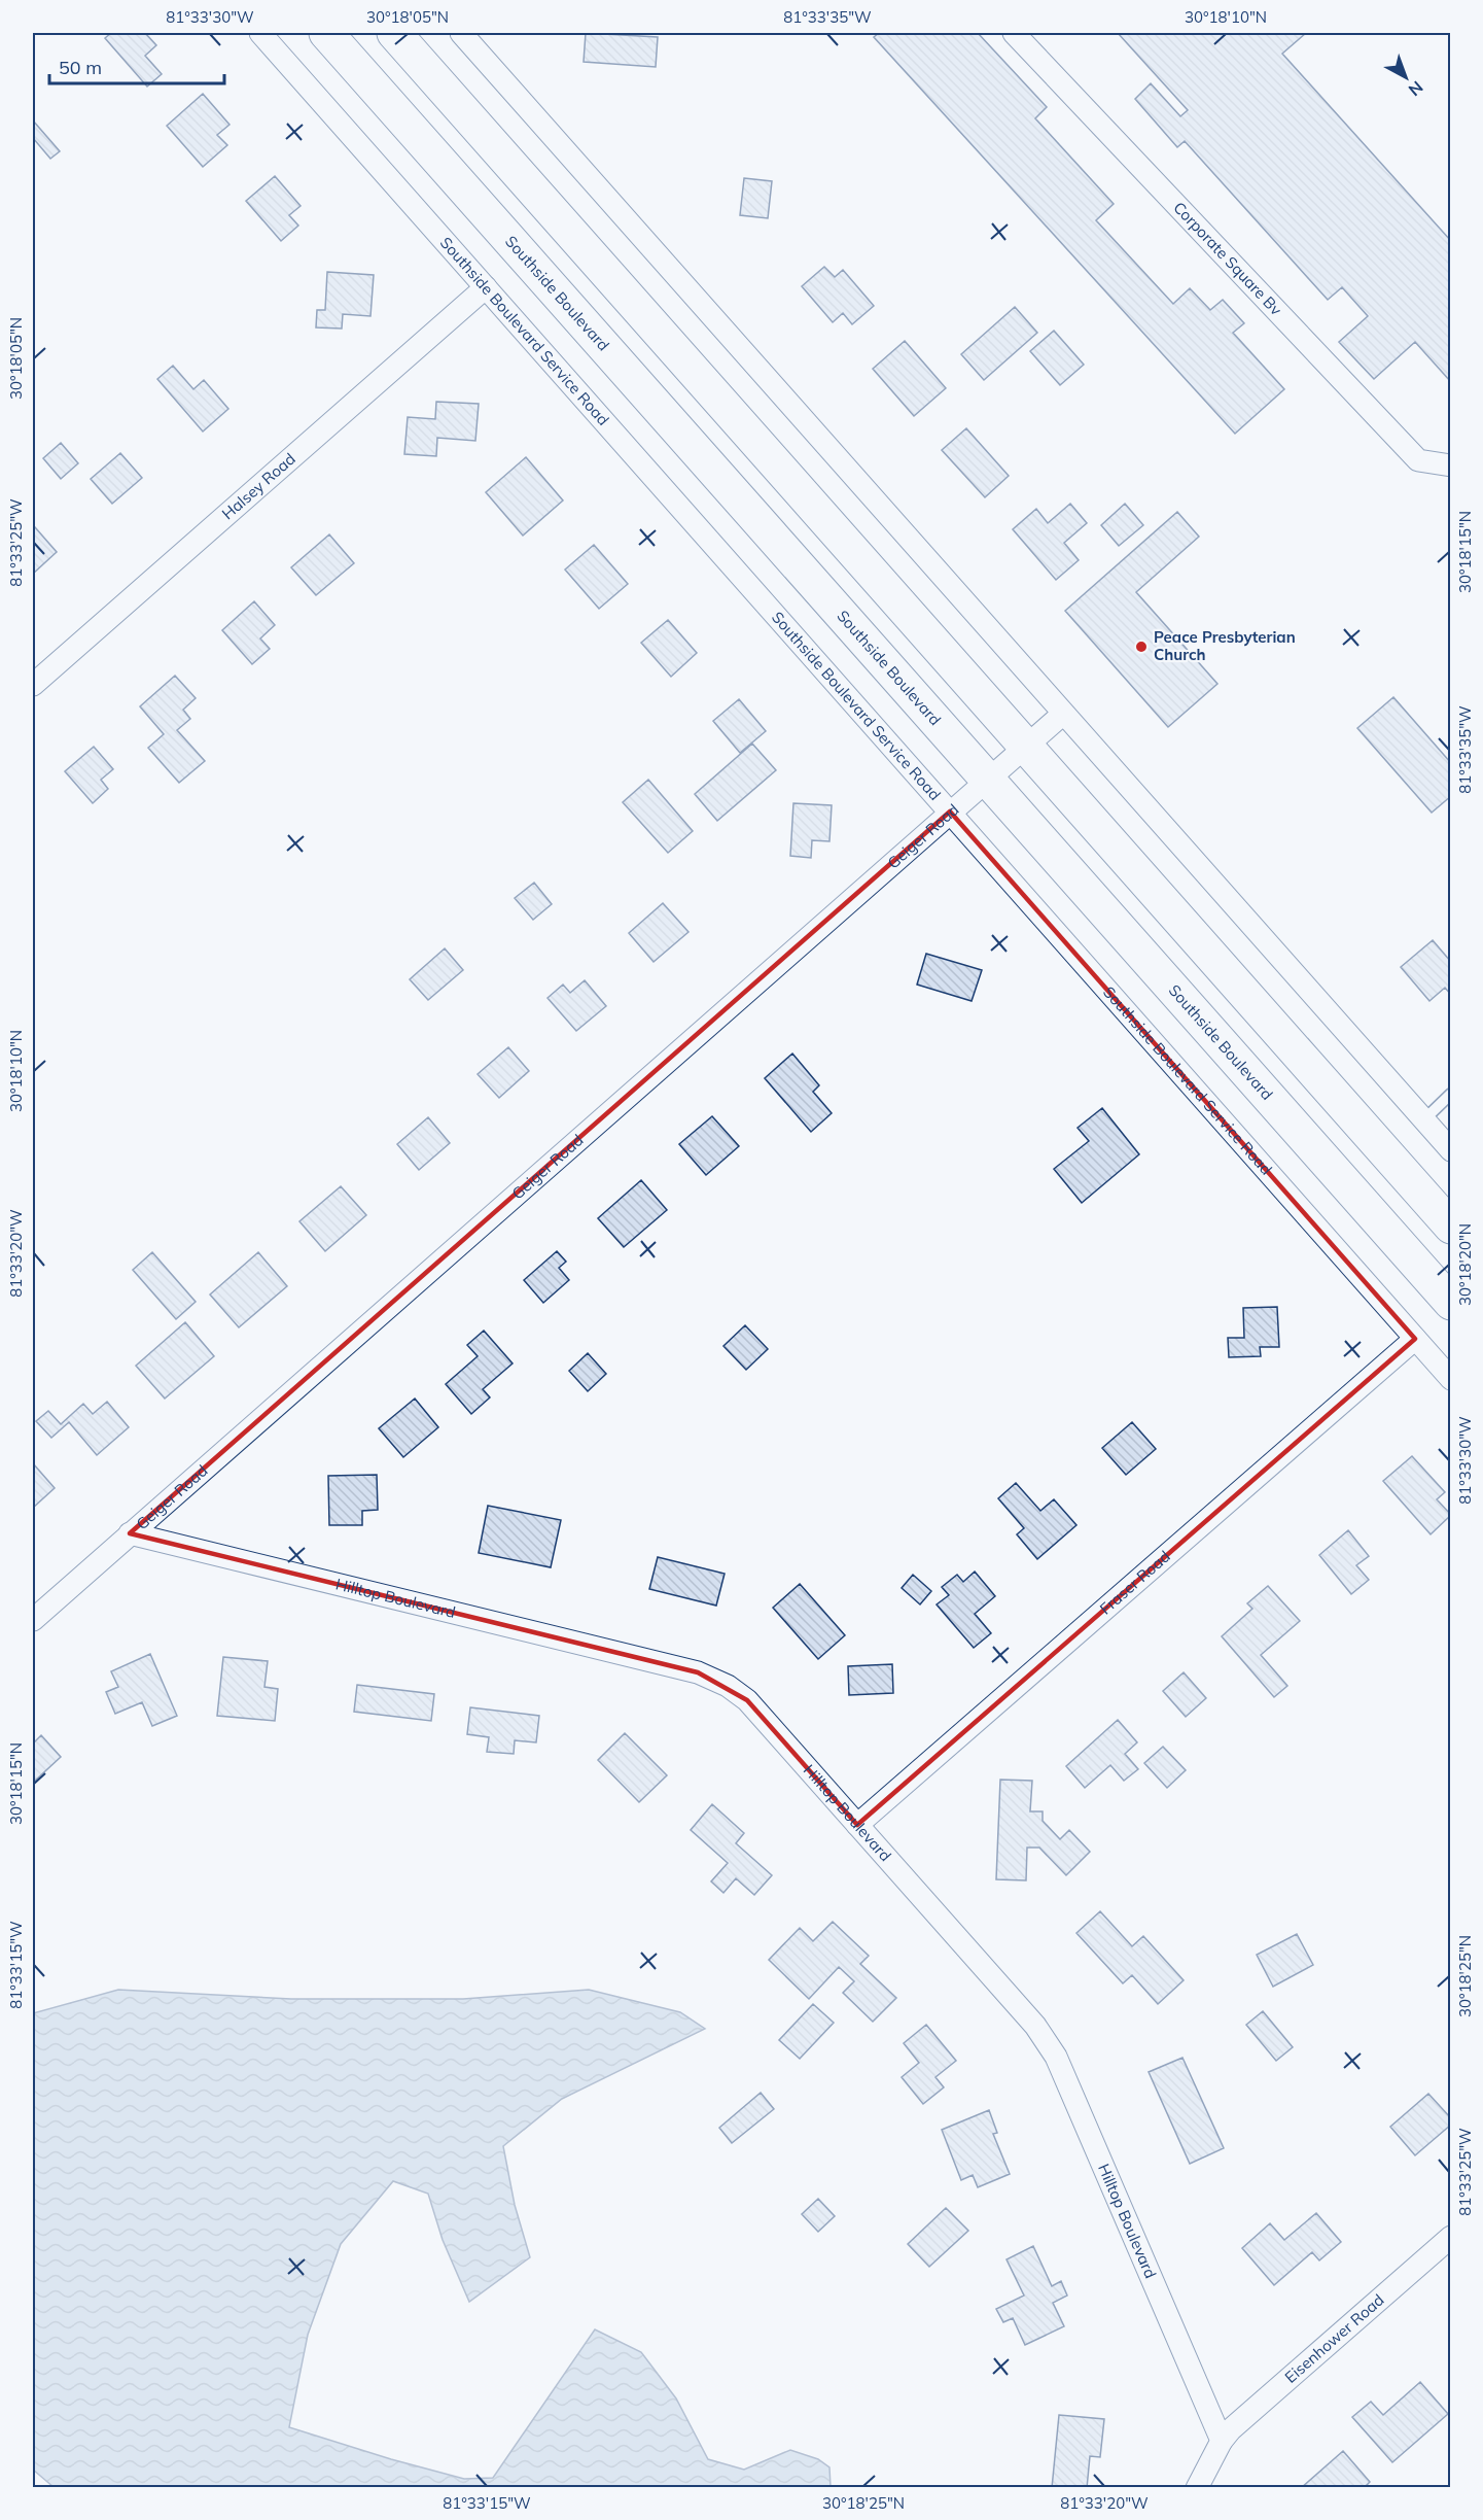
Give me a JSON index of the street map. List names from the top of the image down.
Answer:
{
  "streets": {
    "highway": ["Southside Boulevard"],
    "street": [
      "Corporate Square Bv",
      "Southside Boulevard Service Road",
      "Halsey Road",
      "Geiger Road",
      "Fraser Road",
      "Hilltop Boulevard",
      "Eisenhower Road"
    ]
  },
  "crossings": [
    ["Southside Boulevard", "Geiger Road"],
    ["Southside Boulevard Service Road", "Halsey Road"],
    ["Southside Boulevard Service Road", "Geiger Road"],
    ["Southside Boulevard Service Road", "Fraser Road"],
    ["Geiger Road", "Hilltop Boulevard"],
    ["Fraser Road", "Hilltop Boulevard"],
    ["Hilltop Boulevard", "Eisenhower Road"]
  ],
  "places": ["Peace Presbyterian Church"],
  "scale_bar": "50 m",
  "north": "bottom right",
  "coordinates": [
    "81°33'30\"W",
    "30°18'05\"N",
    "81°33'35\"W",
    "30°18'10\"N",
    "81°33'25\"W",
    "30°18'15\"N",
    "81°33'20\"W",
    "30°18'20\"N",
    "81°33'15\"W",
    "30°18'25\"N"
  ]
}
